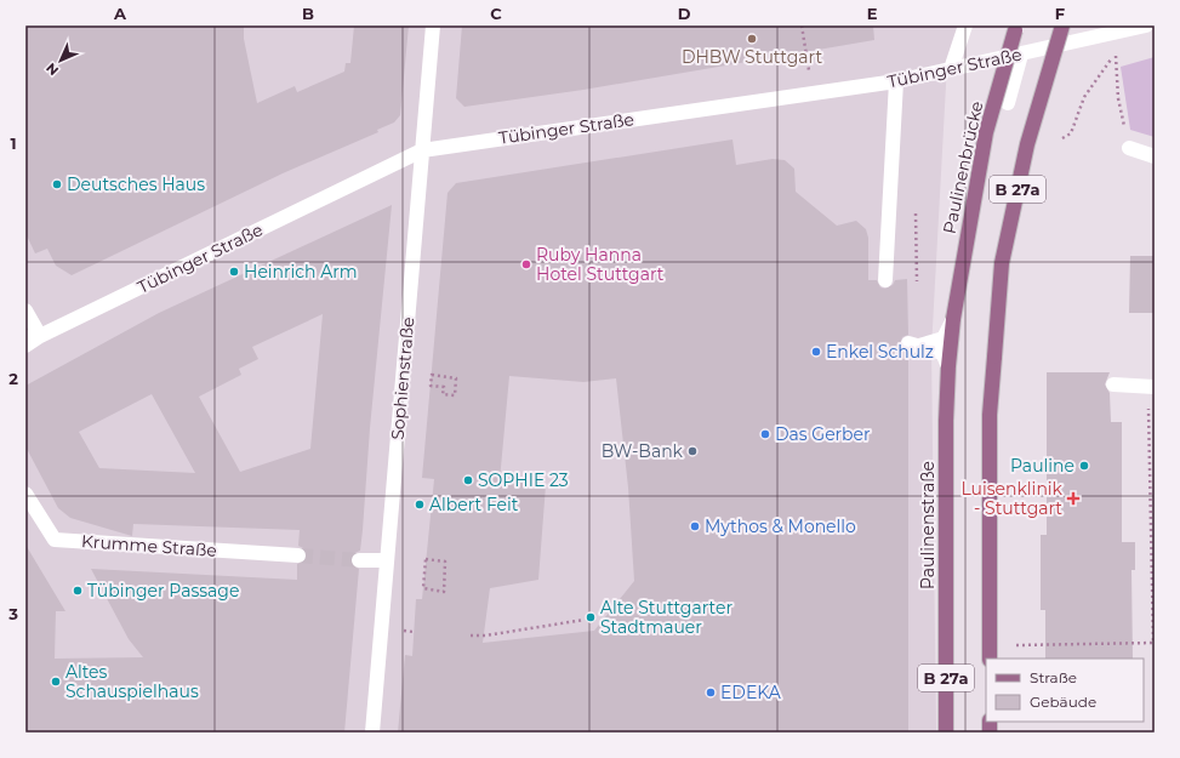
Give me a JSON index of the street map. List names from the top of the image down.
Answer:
{
  "streets": {
    "main road": ["Paulinenbrücke", "B 27a", "Paulinenstraße"],
    "street": ["Tübinger Straße", "Sophienstraße", "Krumme Straße"]
  },
  "crossings": [
    ["Tübinger Straße", "Sophienstraße"],
    ["Paulinenbrücke", "Paulinenstraße"]
  ],
  "places": {
    "other": [
      "DHBW Stuttgart",
      "Deutsches Haus",
      "Ruby Hanna Hotel Stuttgart",
      "Heinrich Arm",
      "Enkel Schulz",
      "Das Gerber",
      "BW-Bank",
      "Pauline",
      "SOPHIE 23",
      "Albert Feit",
      "Mythos & Monello",
      "Tübinger Passage",
      "Alte Stuttgarter Stadtmauer",
      "Altes Schauspielhaus",
      "EDEKA"
    ],
    "health": ["Luisenklinik - Stuttgart"]
  },
  "legend": ["Straße", "Gebäude"],
  "north": "bottom left",
  "grid": {
    "columns": [
      "A",
      "B",
      "C",
      "D",
      "E",
      "F"
    ],
    "rows": ["1", "2", "3"]
  }
}
